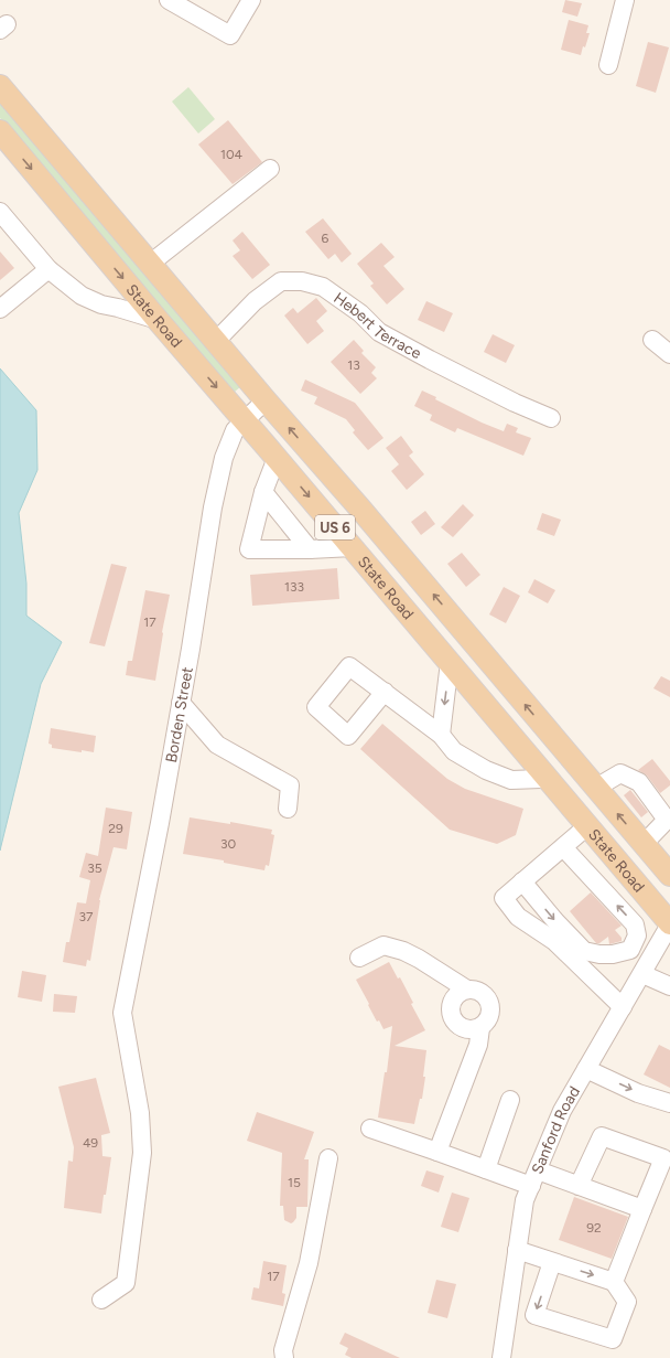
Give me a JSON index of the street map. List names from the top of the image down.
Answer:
{
  "streets": {
    "main road": ["State Road", "US 6"],
    "street": ["Hebert Terrace", "Borden Street", "Sanford Road"]
  },
  "crossings": [
    ["State Road", "Hebert Terrace"],
    ["State Road", "Borden Street"],
    ["State Road", "Sanford Road"]
  ],
  "house_numbers": [
    "104",
    "6",
    "13",
    "133",
    "17",
    "29",
    "30",
    "35",
    "37",
    "49",
    "15",
    "92",
    "17"
  ]
}
